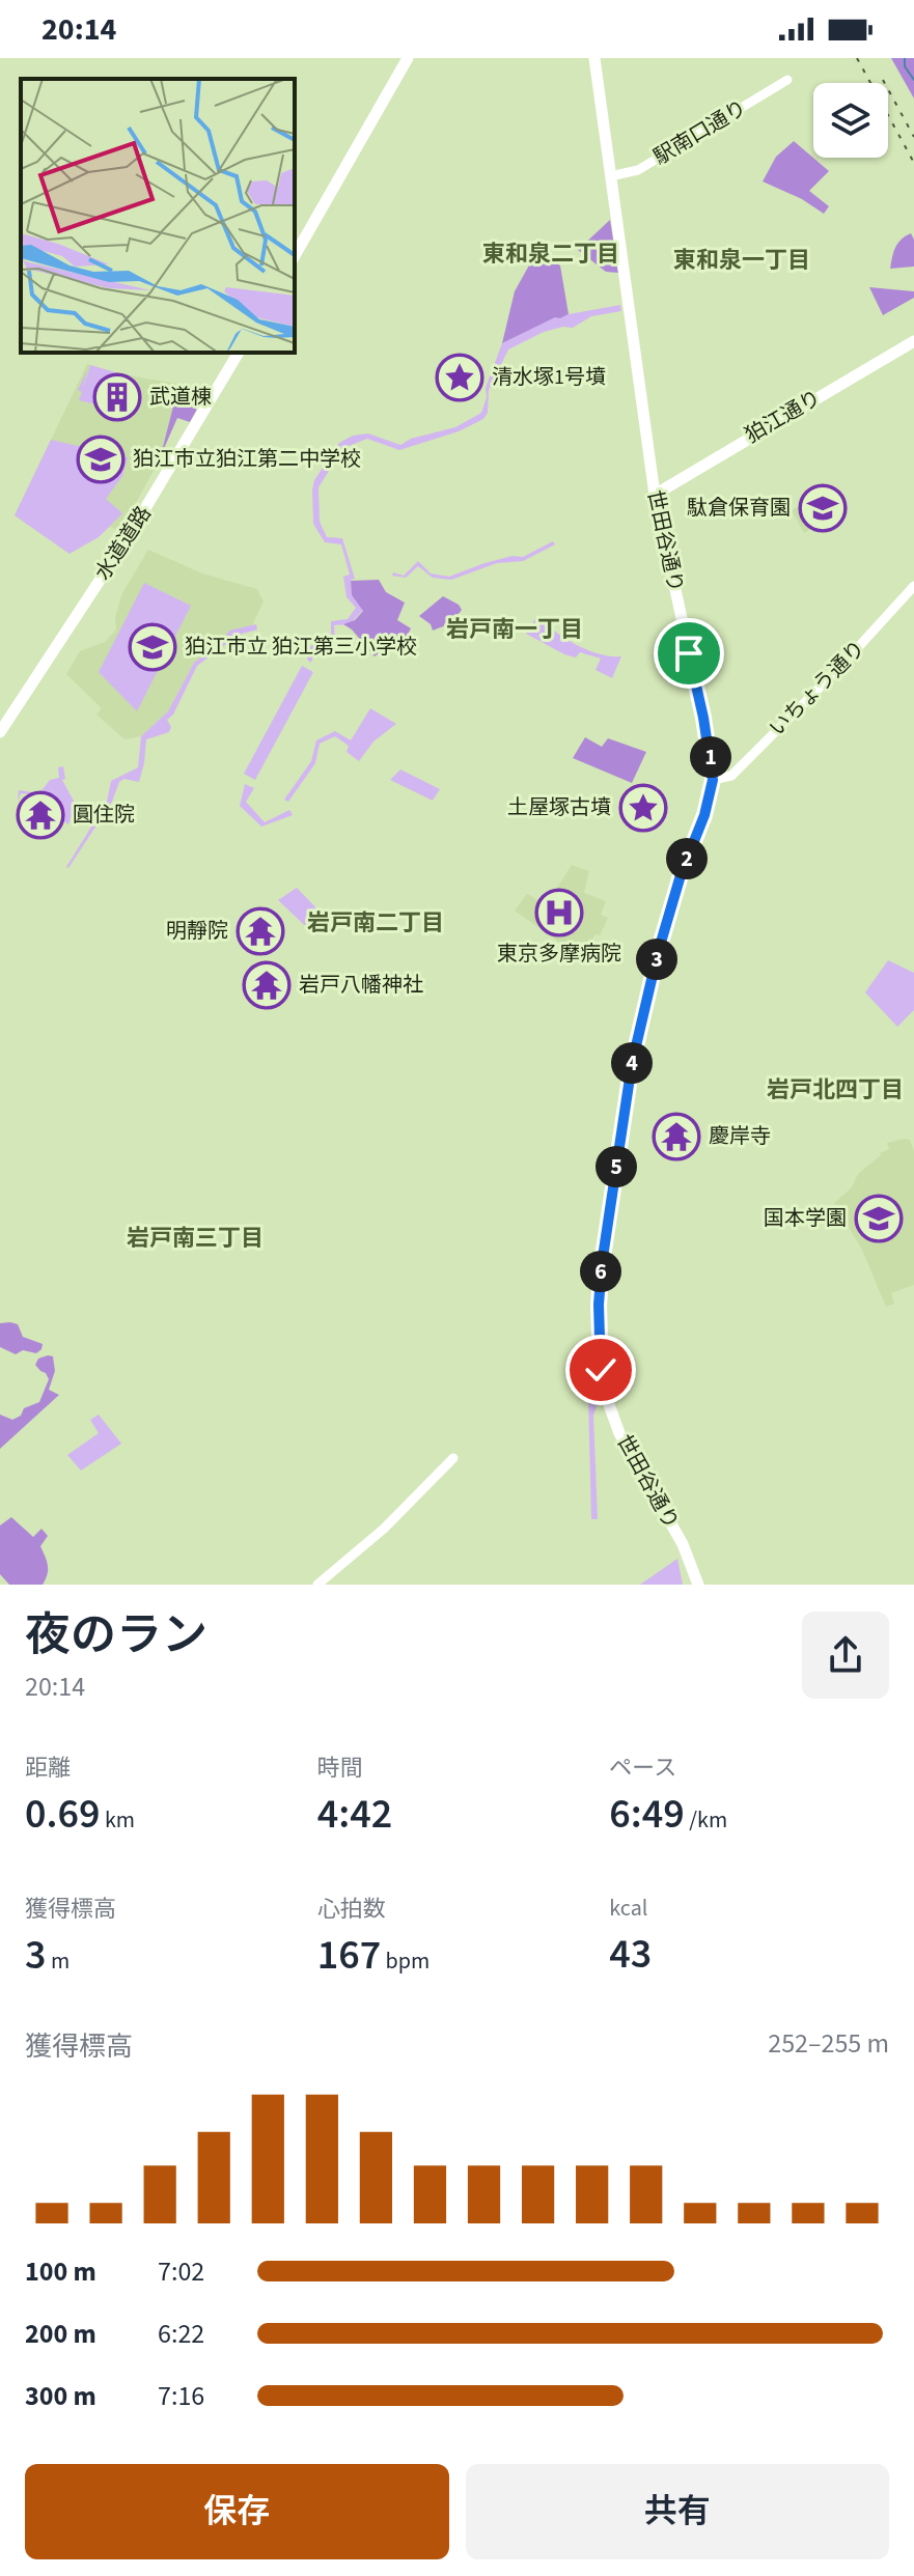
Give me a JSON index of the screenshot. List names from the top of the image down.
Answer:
{
  "streets": {
    "main road": ["狛江通り", "世田谷通り", "水道道路"],
    "street": ["駅南口通り", "いちょう通り"]
  },
  "crossings": [
    ["駅南口通り", "世田谷通り"],
    ["狛江通り", "世田谷通り"],
    ["世田谷通り", "いちょう通り"]
  ],
  "districts": [
    "東和泉二丁目",
    "東和泉一丁目",
    "岩戸南一丁目",
    "岩戸南二丁目",
    "岩戸北四丁目",
    "岩戸南三丁目"
  ],
  "places": {
    "place": ["清水塚1号墳", "土屋塚古墳"],
    "building": ["武道棟"],
    "school or university": [
      "狛江市立狛江第二中学校",
      "駄倉保育園",
      "狛江市立 狛江第三小学校",
      "国本学園"
    ],
    "temple": [
      "圓住院",
      "明靜院",
      "岩戸八幡神社",
      "慶岸寺"
    ],
    "hospital": ["東京多摩病院"]
  },
  "page": {
    "status": "20:14",
    "pins": [
      "1",
      "2",
      "3",
      "4",
      "5",
      "6"
    ],
    "heading": ["夜のラン", "20:14"],
    "stats": [
      ["距離", "0.69 km"],
      ["時間", "4:42"],
      ["ペース", "6:49 /km"],
      ["獲得標高", "3 m"],
      ["心拍数", "167 bpm"],
      ["kcal", "43"]
    ],
    "chart": ["獲得標高", "252–255 m"],
    "list": [
      {
        "name": "100 m",
        "note": "7:02"
      },
      {
        "name": "200 m",
        "note": "6:22"
      },
      {
        "name": "300 m",
        "note": "7:16"
      }
    ],
    "buttons": ["保存", "共有"]
  }
}
